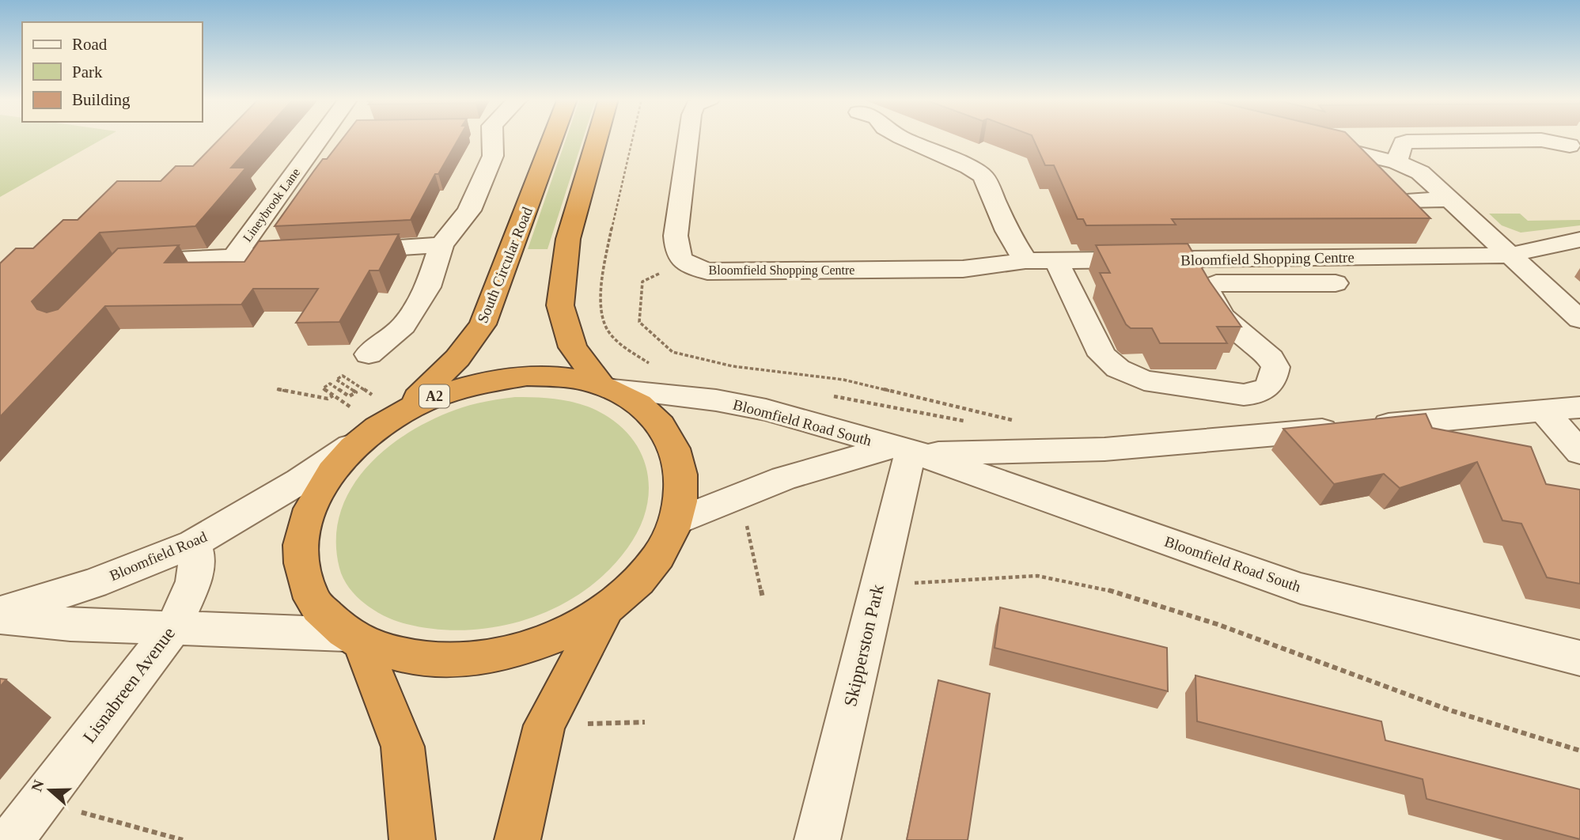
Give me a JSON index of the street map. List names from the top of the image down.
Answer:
{
  "streets": {
    "highway": ["South Circular Road", "A2"],
    "street": [
      "Lineybrook Lane",
      "Bloomfield Shopping Centre",
      "Bloomfield Road South",
      "Bloomfield Road",
      "Skipperston Park",
      "Lisnabreen Avenue"
    ]
  },
  "crossings": [
    ["South Circular Road", "A2"],
    ["A2", "Bloomfield Road South"],
    ["A2", "Bloomfield Road"],
    ["Bloomfield Road South", "Skipperston Park"],
    ["Bloomfield Road", "Lisnabreen Avenue"]
  ],
  "legend": ["Road", "Park", "Building"],
  "north": "left"
}
